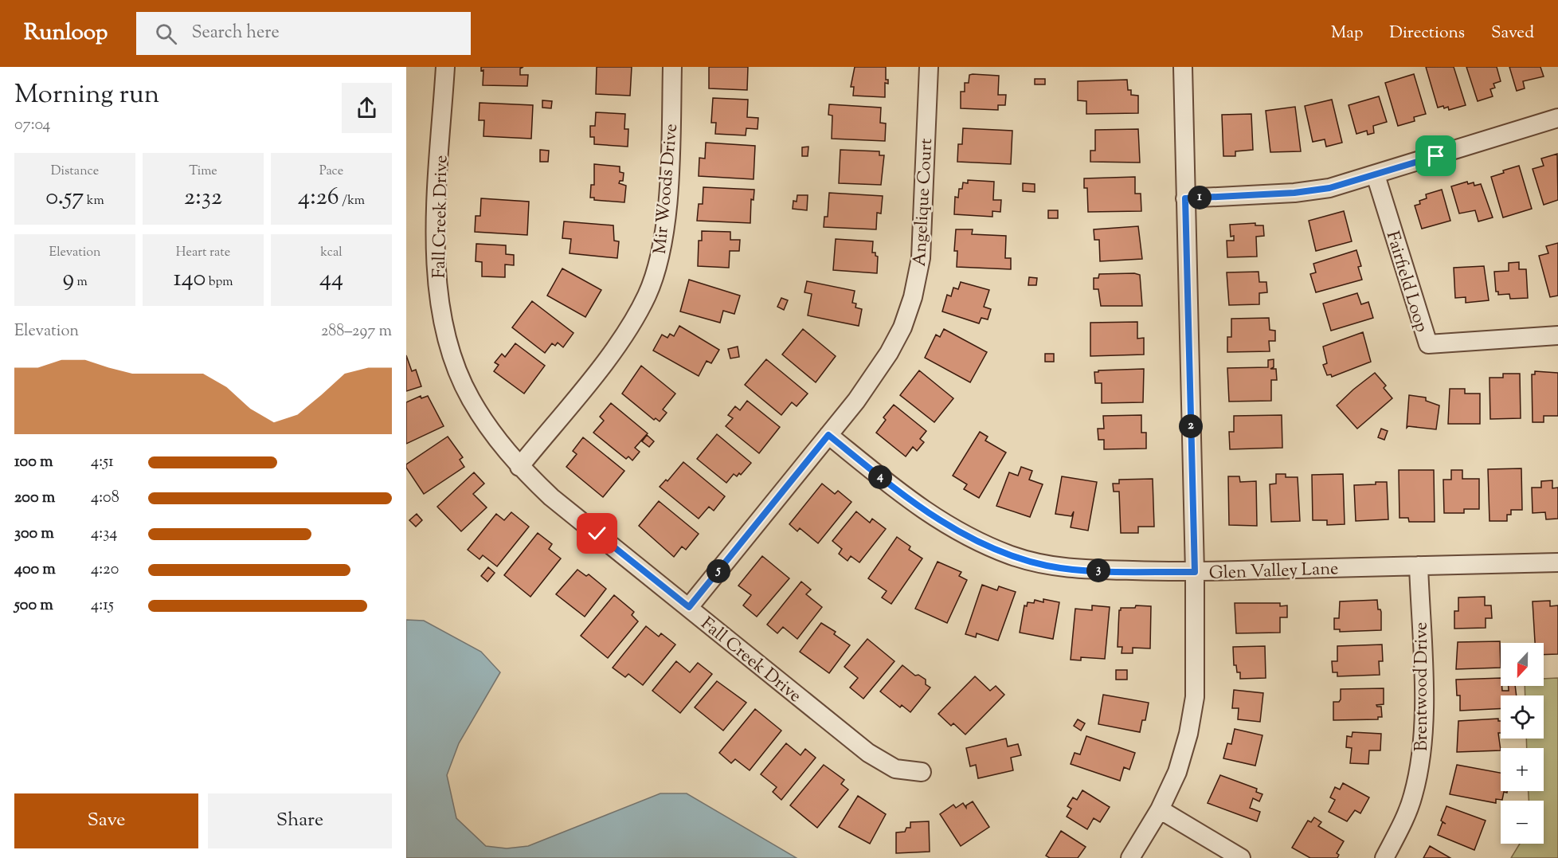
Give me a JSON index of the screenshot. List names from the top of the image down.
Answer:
{
  "streets": {
    "street": [
      "Mir Woods Drive",
      "Angelique Court",
      "Fall Creek Drive",
      "Fairfield Loop",
      "Glen Valley Lane",
      "Brentwood Drive"
    ]
  },
  "crossings": [
    ["Mir Woods Drive", "Fall Creek Drive"],
    ["Angelique Court", "Fall Creek Drive"],
    ["Angelique Court", "Glen Valley Lane"],
    ["Glen Valley Lane", "Brentwood Drive"]
  ],
  "north": "bottom",
  "page": {
    "header": "Runloop",
    "search": "Search here",
    "nav": ["Map", "Directions", "Saved"],
    "heading": ["Morning run", "07:04"],
    "stats": [
      ["Distance", "0.57 km"],
      ["Time", "2:32"],
      ["Pace", "4:26 /km"],
      ["Elevation", "9 m"],
      ["Heart rate", "140 bpm"],
      ["kcal", "44"]
    ],
    "pins": [
      "1",
      "2",
      "4",
      "3",
      "5"
    ],
    "chart": ["Elevation", "288–297 m"],
    "list": [
      {
        "name": "100 m",
        "note": "4:51"
      },
      {
        "name": "200 m",
        "note": "4:08"
      },
      {
        "name": "300 m",
        "note": "4:34"
      },
      {
        "name": "400 m",
        "note": "4:20"
      },
      {
        "name": "500 m",
        "note": "4:15"
      }
    ],
    "map_buttons": ["+", "−"],
    "buttons": ["Save", "Share"]
  }
}
